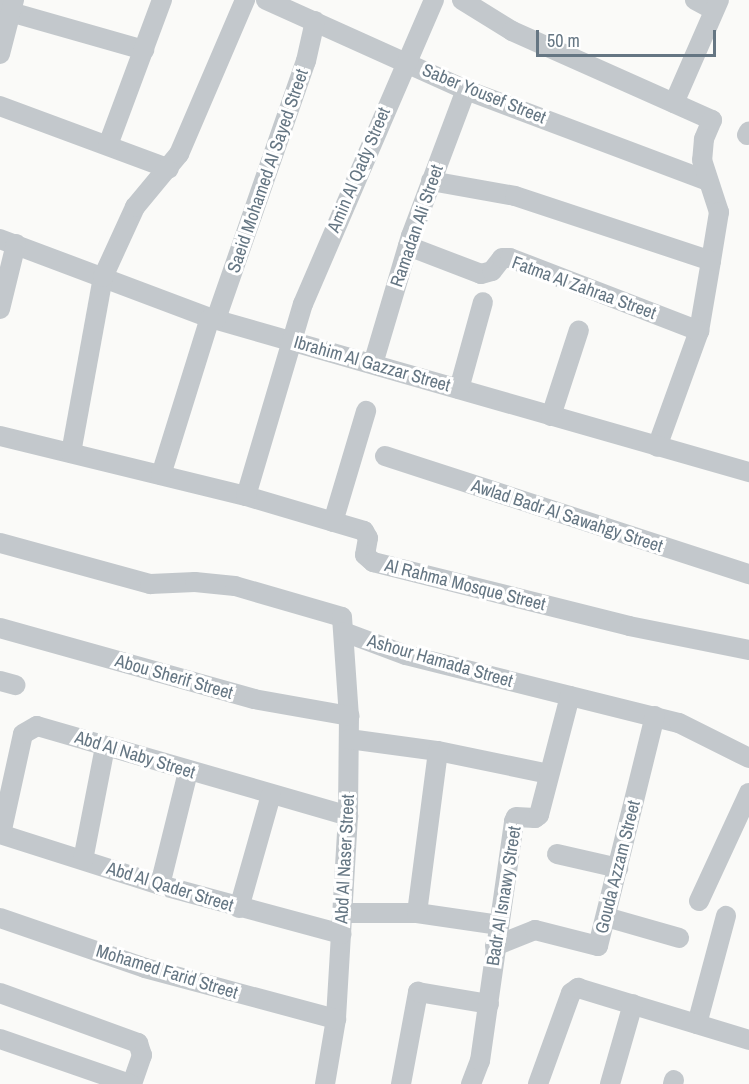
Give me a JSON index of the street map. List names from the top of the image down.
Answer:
{
  "streets": {
    "street": [
      "Saber Yousef Street",
      "Amin Al Qady Street",
      "Saeid Mohamed Al Sayed Street",
      "Ramadan Ali Street",
      "Fatma Al Zahraa Street",
      "Ibrahim Al Gazzar Street",
      "Awlad Badr Al Sawahgy Street",
      "Al Rahma Mosque Street",
      "Ashour Hamada Street",
      "Abou Sherif Street",
      "Abd Al Naby Street",
      "Abd Al Naser Street",
      "Gouda Azzam Street",
      "Abd Al Qader Street",
      "Badr Al Isnawy Street",
      "Mohamed Farid Street"
    ]
  },
  "crossings": [
    ["Saber Yousef Street", "Amin Al Qady Street"],
    ["Saber Yousef Street", "Saeid Mohamed Al Sayed Street"],
    ["Saber Yousef Street", "Ramadan Ali Street"],
    ["Amin Al Qady Street", "Ibrahim Al Gazzar Street"],
    ["Amin Al Qady Street", "Al Rahma Mosque Street"],
    ["Saeid Mohamed Al Sayed Street", "Ibrahim Al Gazzar Street"],
    ["Saeid Mohamed Al Sayed Street", "Al Rahma Mosque Street"],
    ["Ramadan Ali Street", "Fatma Al Zahraa Street"],
    ["Ramadan Ali Street", "Ibrahim Al Gazzar Street"],
    ["Ashour Hamada Street", "Abd Al Naser Street"],
    ["Ashour Hamada Street", "Gouda Azzam Street"],
    ["Ashour Hamada Street", "Badr Al Isnawy Street"],
    ["Abou Sherif Street", "Abd Al Naser Street"],
    ["Abd Al Naby Street", "Abd Al Naser Street"],
    ["Abd Al Naby Street", "Abd Al Qader Street"],
    ["Abd Al Naser Street", "Abd Al Qader Street"],
    ["Abd Al Naser Street", "Mohamed Farid Street"],
    ["Gouda Azzam Street", "Badr Al Isnawy Street"]
  ],
  "scale_bar": "50 m"
}
